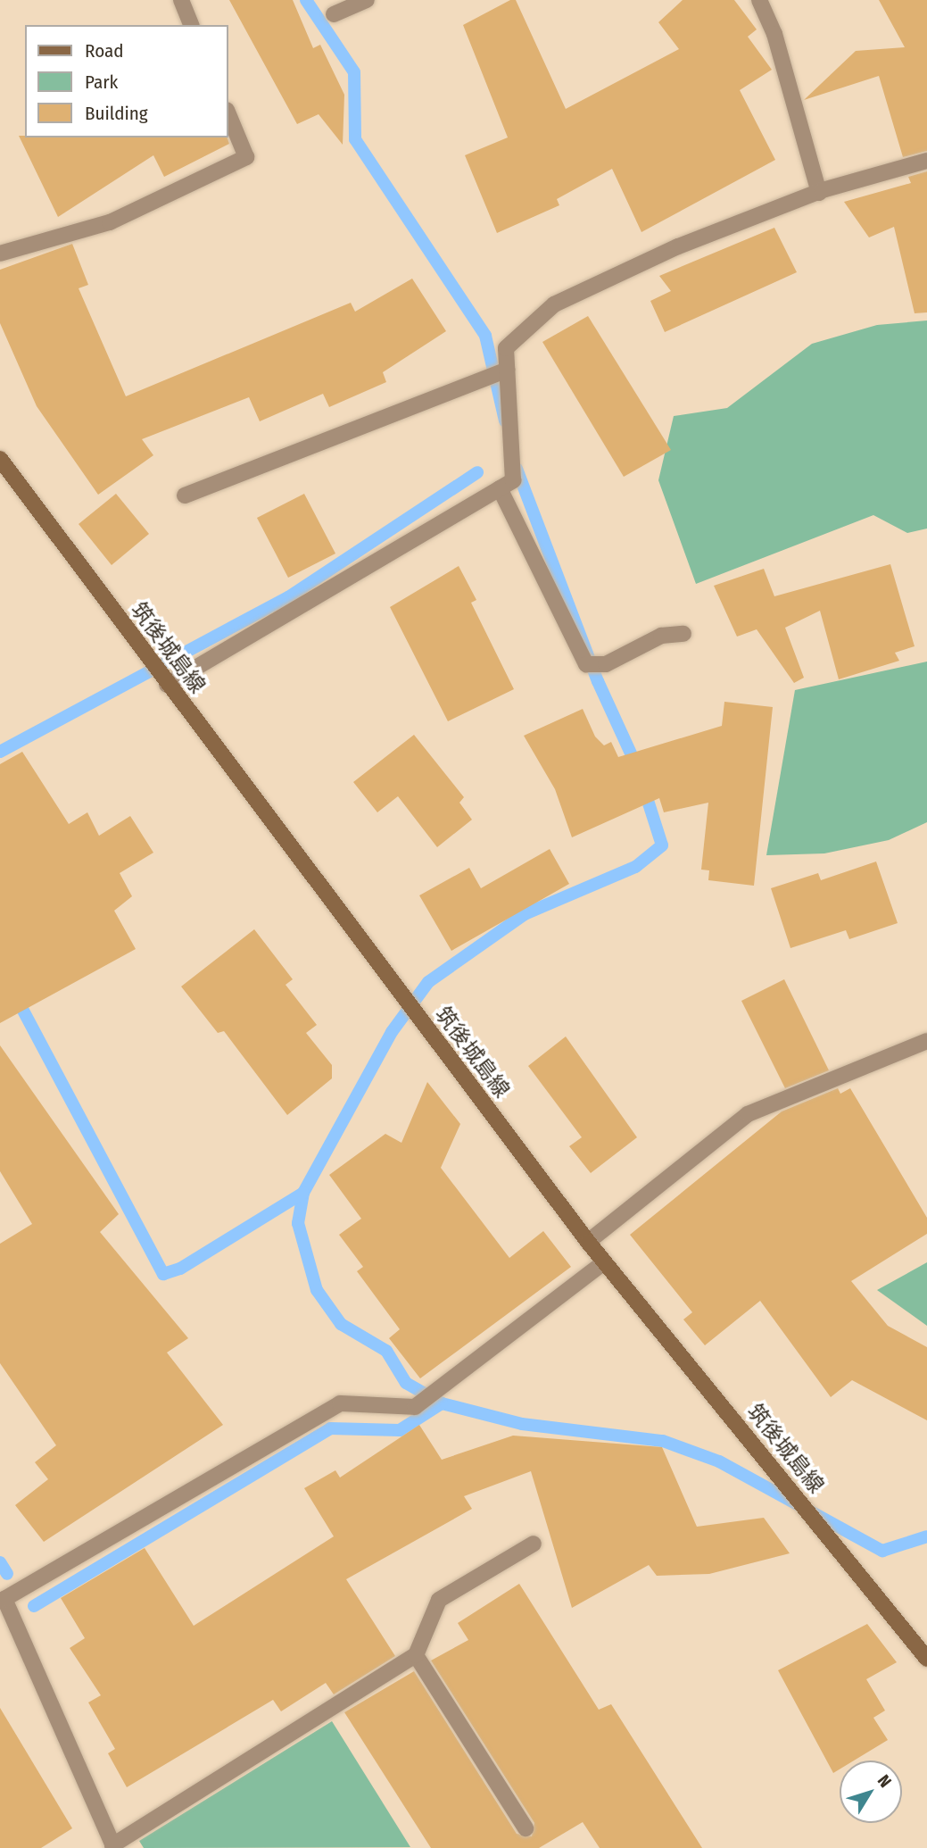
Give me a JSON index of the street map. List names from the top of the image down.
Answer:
{
  "streets": {
    "main road": ["筑後城島線"]
  },
  "legend": ["Road", "Park", "Building"],
  "north": "top right"
}
